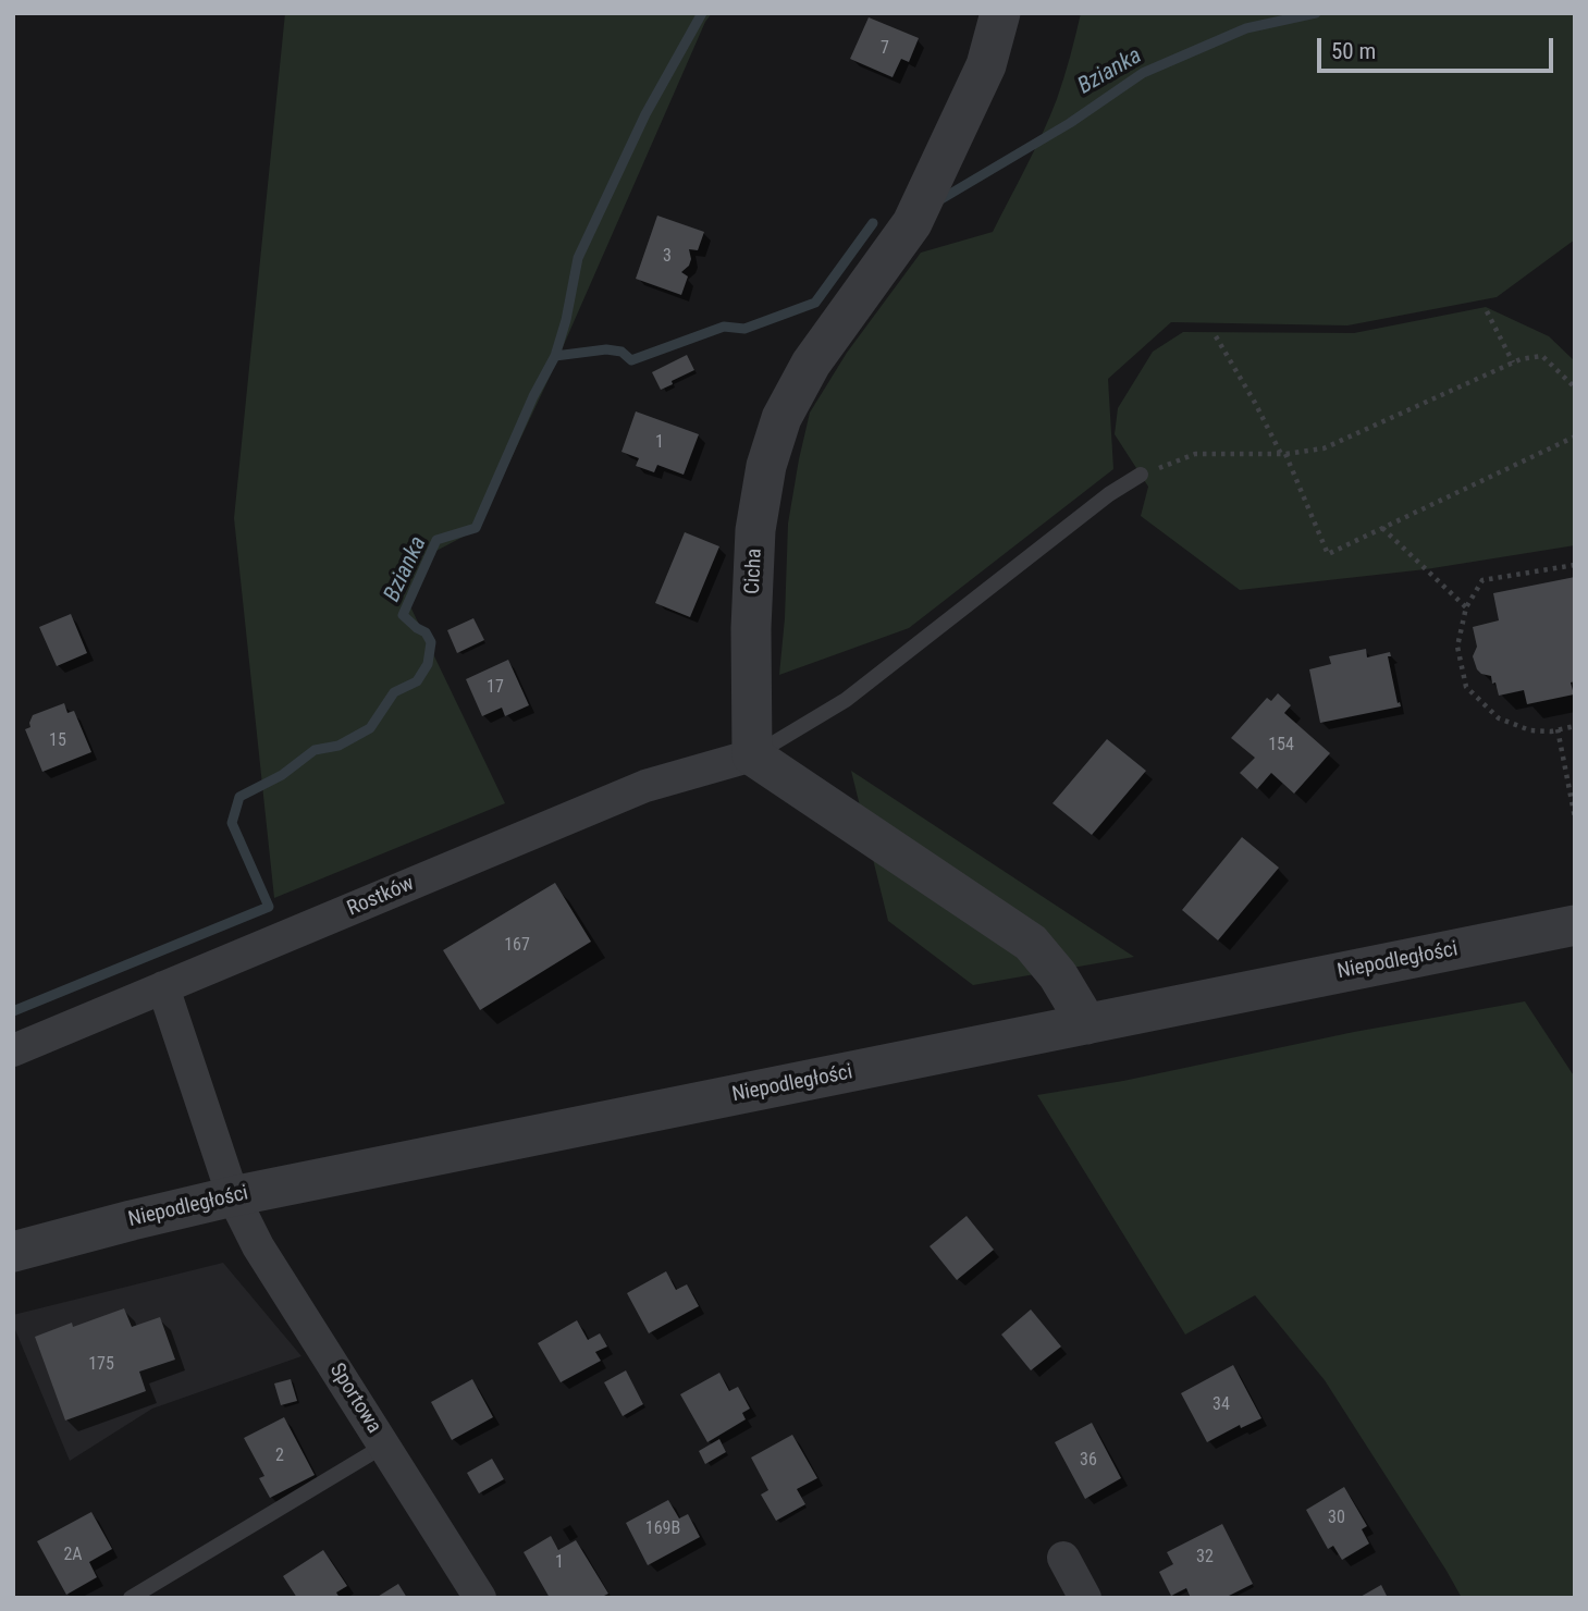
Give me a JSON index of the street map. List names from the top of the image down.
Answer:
{
  "streets": {
    "street": [
      "Cicha",
      "Rostków",
      "Niepodległości",
      "Sportowa"
    ]
  },
  "crossings": [
    ["Cicha", "Rostków"],
    ["Rostków", "Sportowa"],
    ["Niepodległości", "Sportowa"]
  ],
  "water": ["Bzianka"],
  "house_numbers": [
    "7",
    "3",
    "1",
    "17",
    "15",
    "154",
    "167",
    "175",
    "34",
    "2",
    "36",
    "30",
    "169B",
    "2A",
    "32",
    "1"
  ],
  "scale_bar": "50 m"
}
